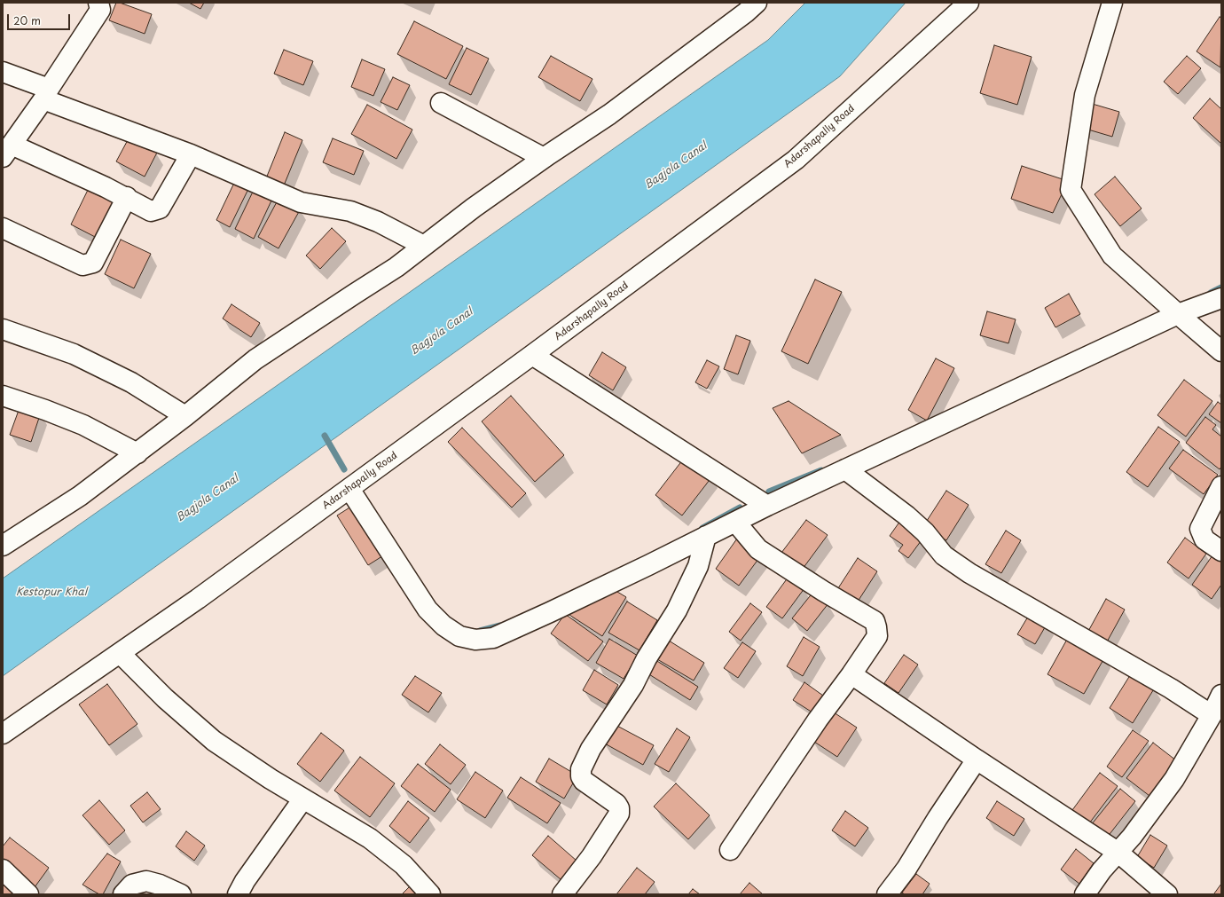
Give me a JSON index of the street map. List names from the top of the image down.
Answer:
{
  "streets": {
    "street": ["Adarshapally Road"]
  },
  "water": ["Bagjola Canal", "Kestopur Khal"],
  "scale_bar": "20 m"
}
